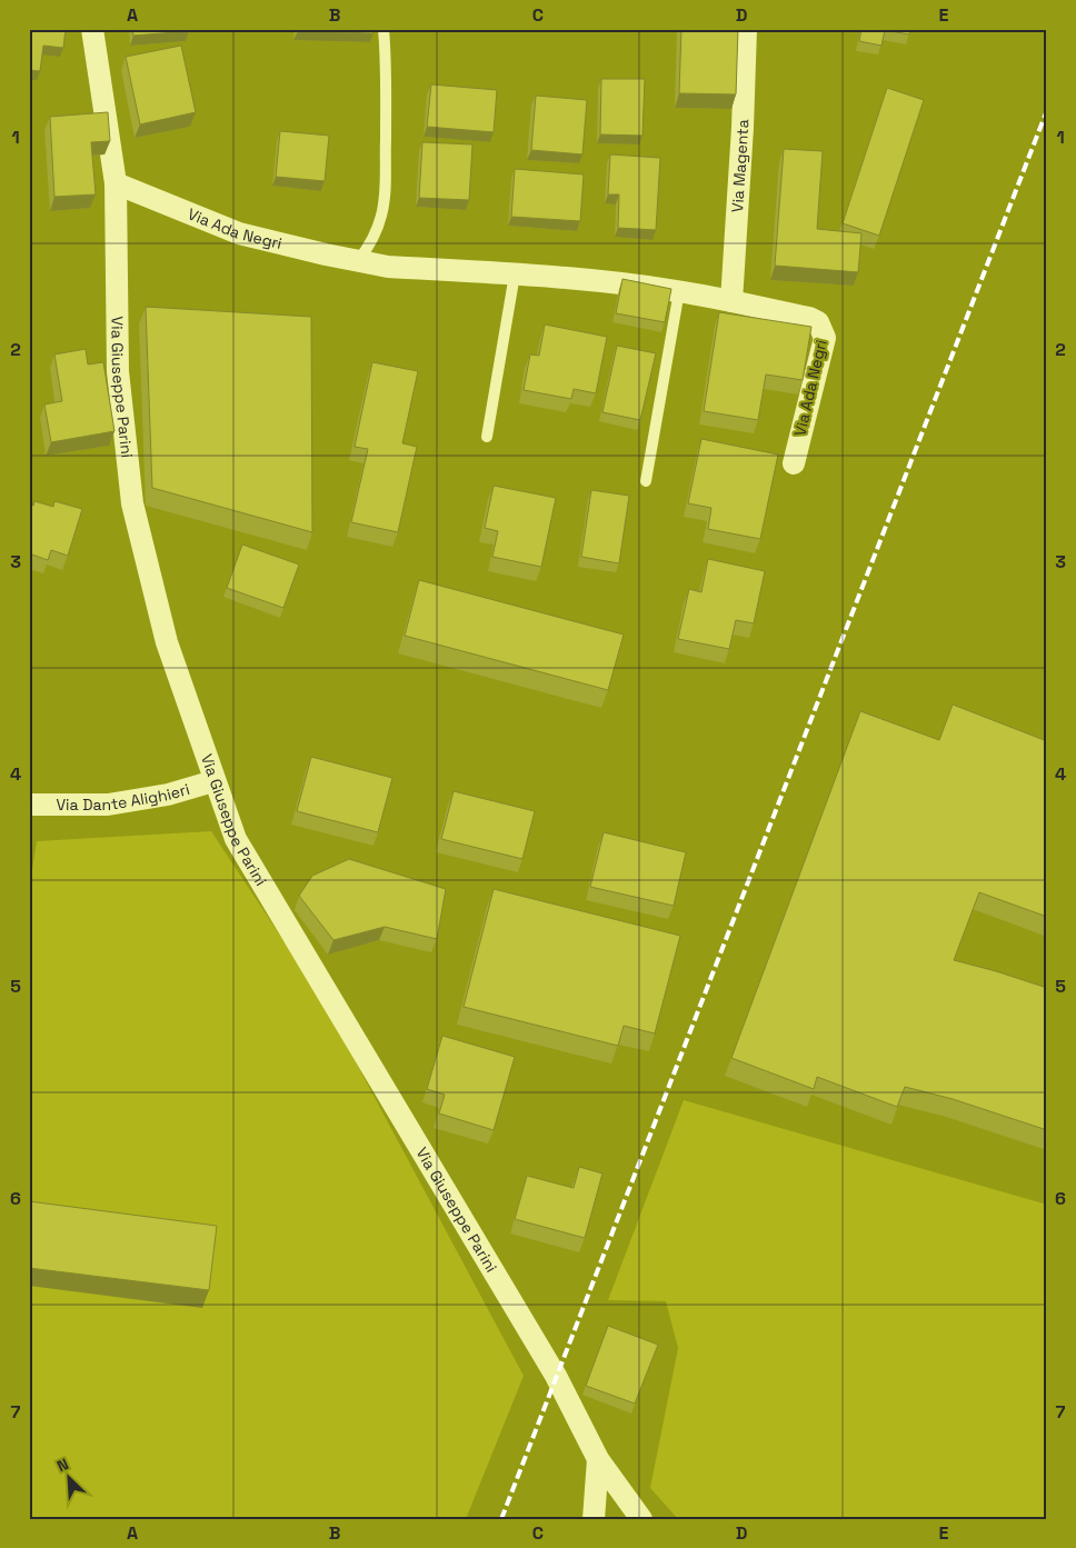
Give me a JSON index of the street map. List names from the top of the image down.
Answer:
{
  "streets": {
    "street": [
      "Via Magenta",
      "Via Ada Negri",
      "Via Giuseppe Parini",
      "Via Dante Alighieri"
    ]
  },
  "crossings": [
    ["Via Magenta", "Via Ada Negri"],
    ["Via Ada Negri", "Via Giuseppe Parini"],
    ["Via Giuseppe Parini", "Via Dante Alighieri"]
  ],
  "north": "top left",
  "grid": {
    "columns": [
      "A",
      "B",
      "C",
      "D",
      "E"
    ],
    "rows": [
      "1",
      "2",
      "3",
      "4",
      "5",
      "6",
      "7"
    ]
  }
}
